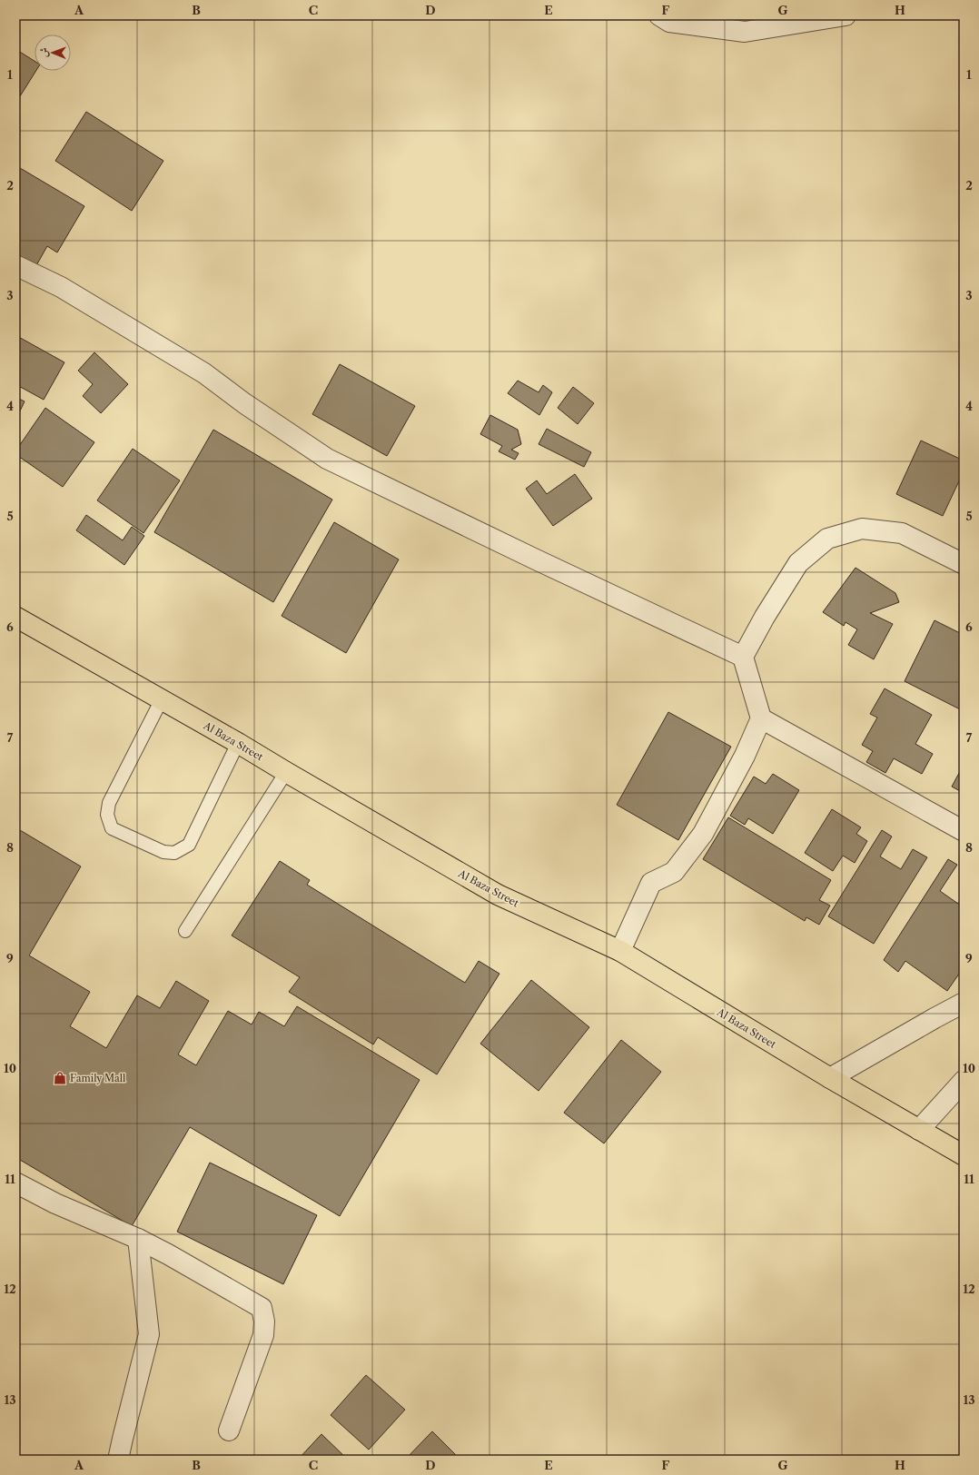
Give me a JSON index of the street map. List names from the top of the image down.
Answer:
{
  "streets": {
    "main road": ["Al Baza Street"]
  },
  "places": {
    "shop": ["Family Mall"]
  },
  "north": "left",
  "grid": {
    "columns": [
      "A",
      "B",
      "C",
      "D",
      "E",
      "F",
      "G",
      "H"
    ],
    "rows": [
      "1",
      "2",
      "3",
      "4",
      "5",
      "6",
      "7",
      "8",
      "9",
      "10",
      "11",
      "12",
      "13"
    ]
  }
}
